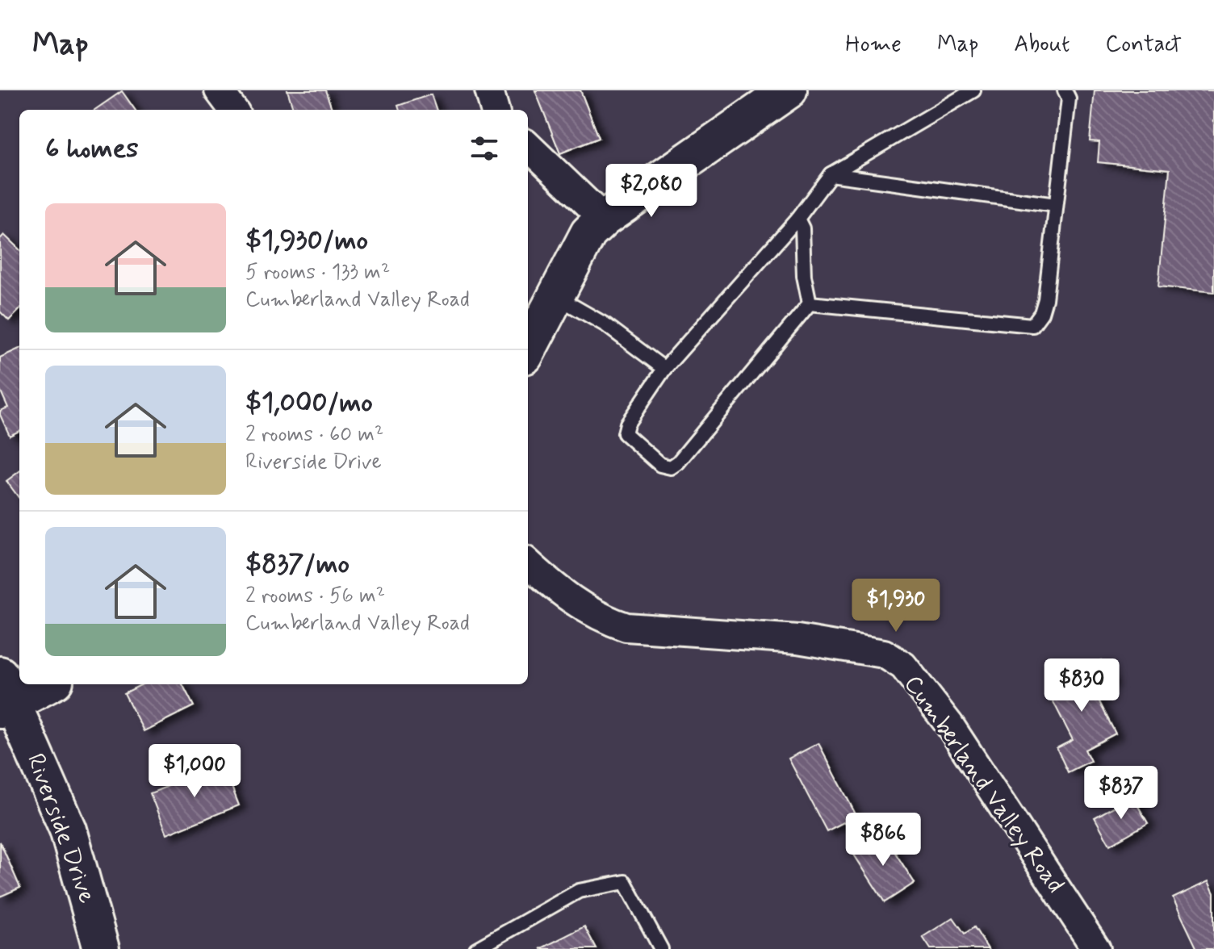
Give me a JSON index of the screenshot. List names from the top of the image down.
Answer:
{
  "streets": {
    "street": ["Cumberland Valley Road", "Riverside Drive"]
  },
  "page": {
    "header": "Map",
    "nav": [
      "Home",
      "Map",
      "About",
      "Contact"
    ],
    "heading": "6 homes",
    "price": [
      "$2,080",
      "$1,930",
      "$830",
      "$1,000",
      "$837",
      "$866"
    ],
    "list": [
      {
        "name": "$1,930/mo",
        "note": "5 rooms · 133 m² · Cumberland Valley Road"
      },
      {
        "name": "$1,000/mo",
        "note": "2 rooms · 60 m² · Riverside Drive"
      },
      {
        "name": "$837/mo",
        "note": "2 rooms · 56 m² · Cumberland Valley Road"
      }
    ]
  }
}
